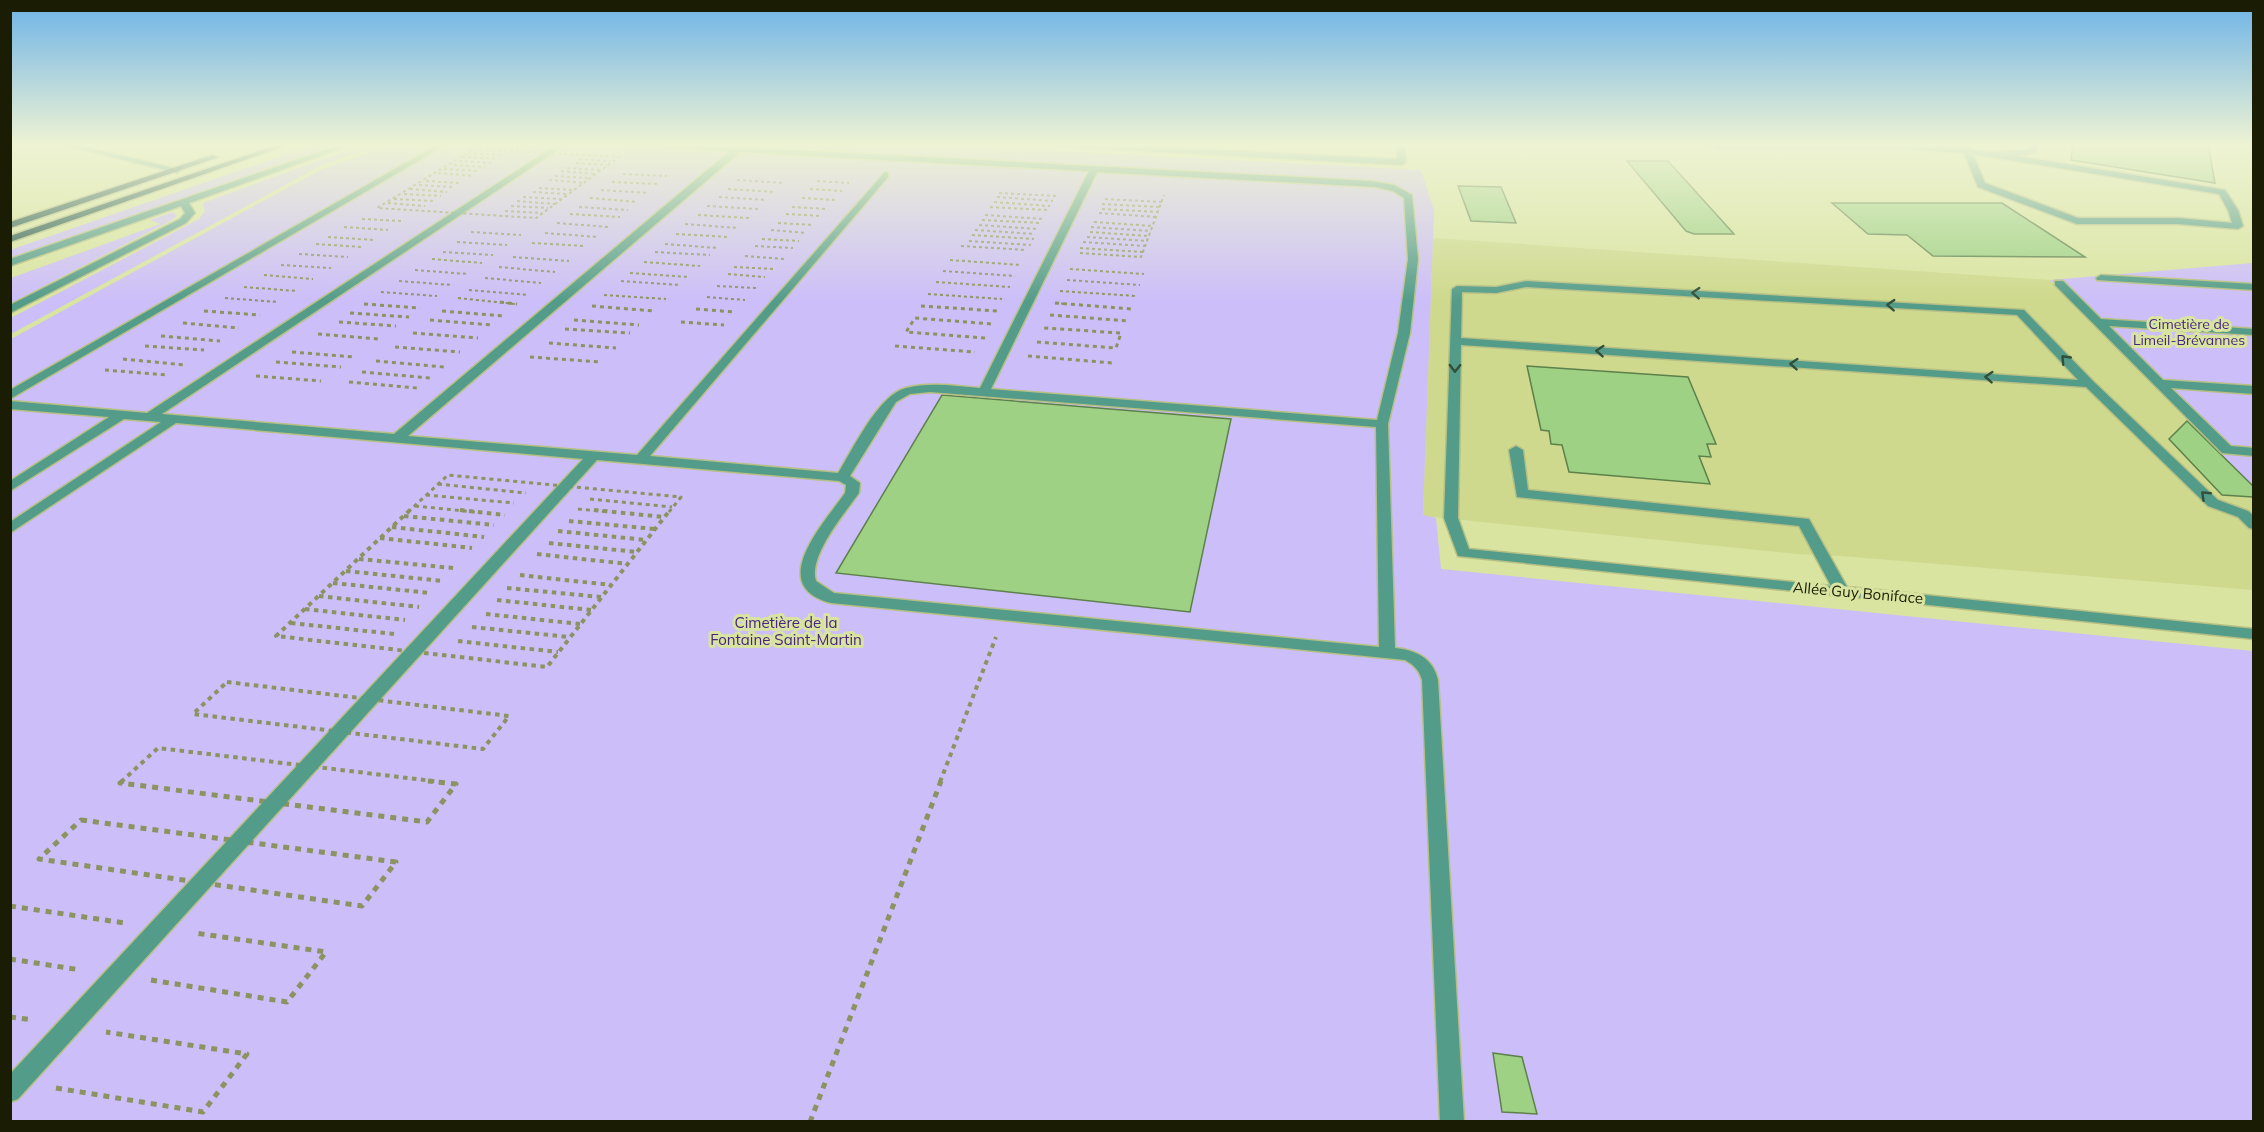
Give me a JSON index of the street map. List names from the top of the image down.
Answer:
{
  "streets": {
    "street": ["Allée Guy Boniface"]
  },
  "parks": ["Cimetière de Limeil-Brévannes", "Cimetière de la Fontaine Saint-Martin"]
}
